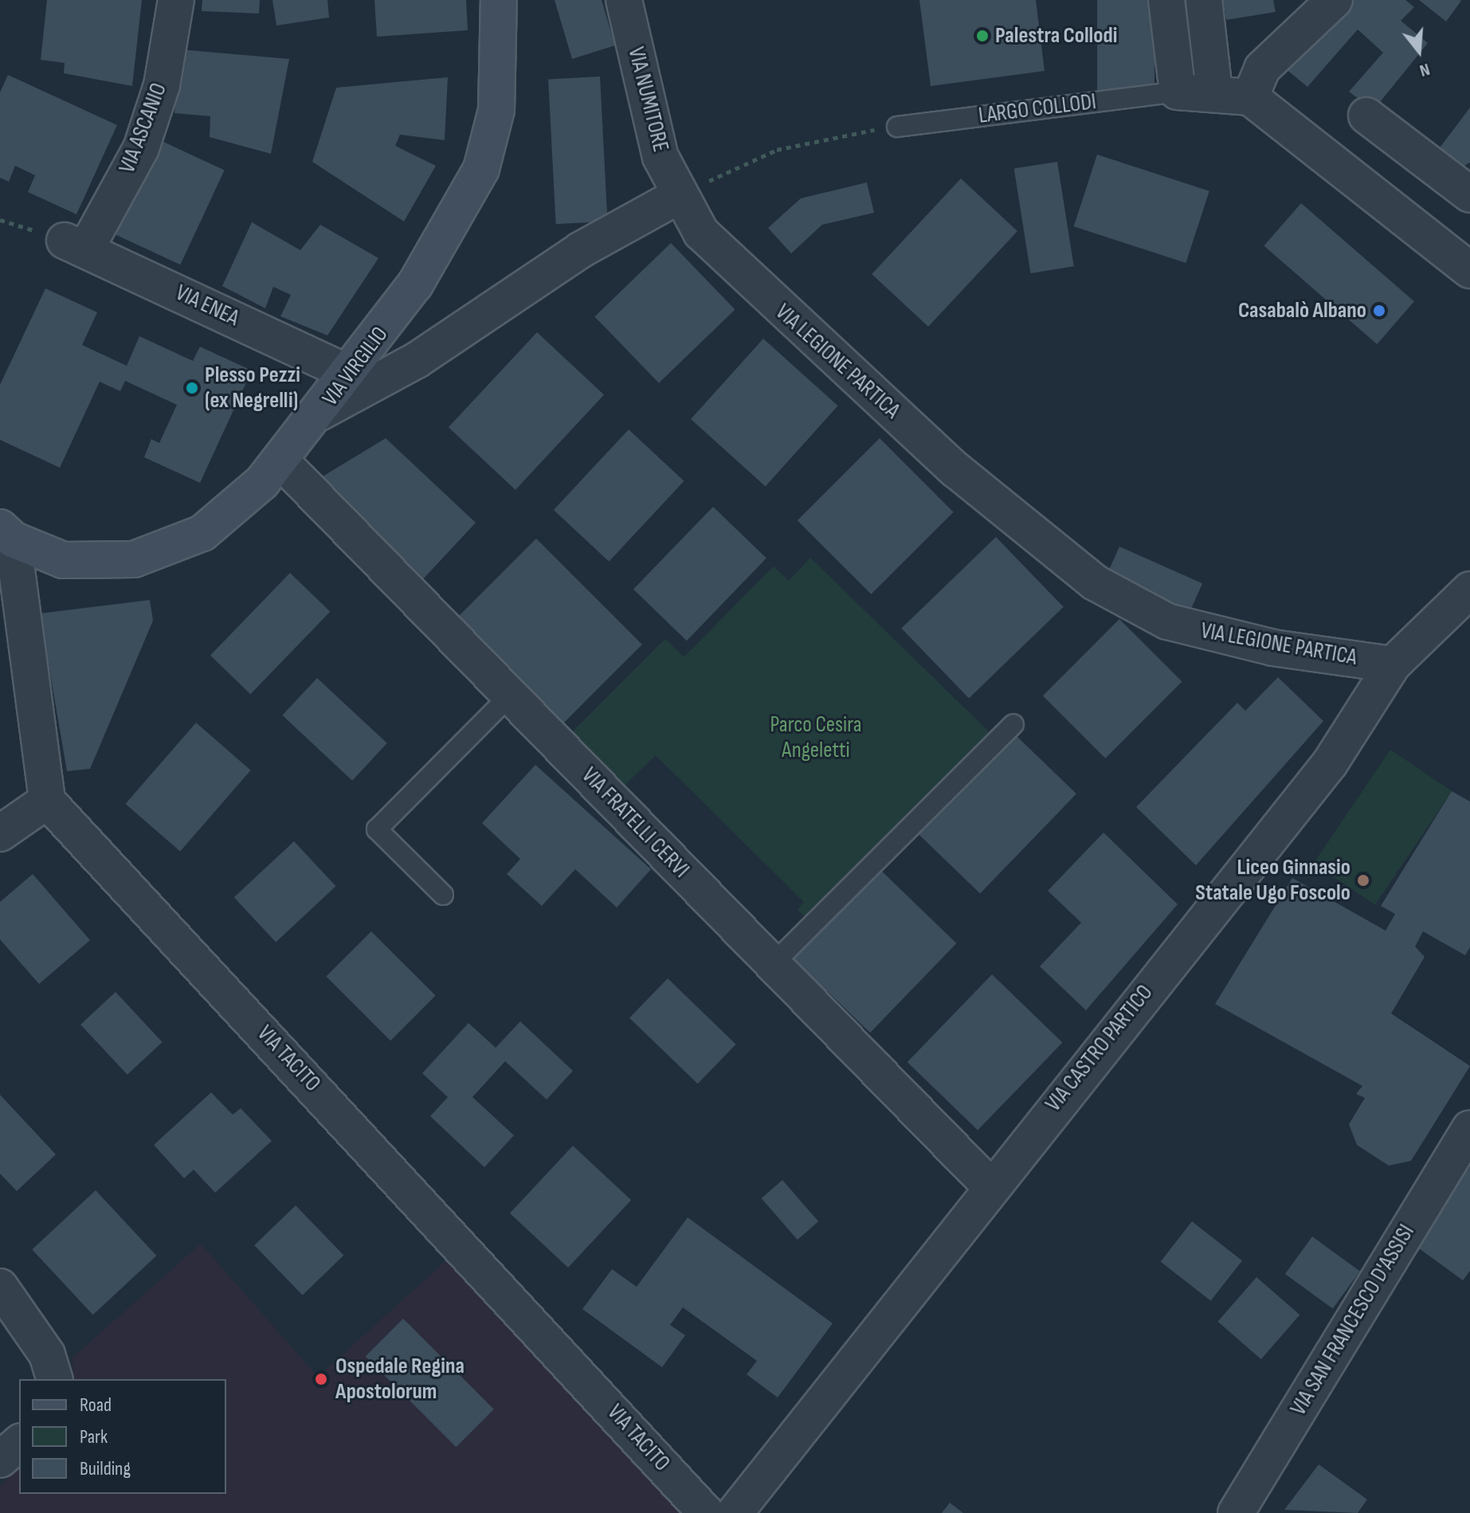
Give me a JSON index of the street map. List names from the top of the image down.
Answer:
{
  "streets": {
    "street": [
      "VIA NUMITORE",
      "VIA ASCANIO",
      "VIA ENEA",
      "VIA LEGIONE PARTICA",
      "VIA VIRGILIO",
      "VIA FRATELLI CERVI",
      "VIA CASTRO PARTICO",
      "VIA TACITO",
      "VIA SAN FRANCESCO D'ASSISI"
    ],
    "lane": ["LARGO COLLODI"]
  },
  "crossings": [
    ["VIA NUMITORE", "VIA LEGIONE PARTICA"],
    ["VIA ASCANIO", "VIA ENEA"],
    ["VIA ENEA", "VIA VIRGILIO"],
    ["VIA LEGIONE PARTICA", "VIA CASTRO PARTICO"],
    ["VIA VIRGILIO", "VIA FRATELLI CERVI"],
    ["VIA FRATELLI CERVI", "VIA CASTRO PARTICO"]
  ],
  "parks": ["Parco Cesira Angeletti"],
  "places": [
    "Palestra Collodi",
    "Casabalò Albano",
    "Plesso Pezzi (ex Negrelli)",
    "Liceo Ginnasio Statale Ugo Foscolo",
    "Ospedale Regina Apostolorum"
  ],
  "legend": ["Road", "Park", "Building"],
  "north": "bottom"
}
